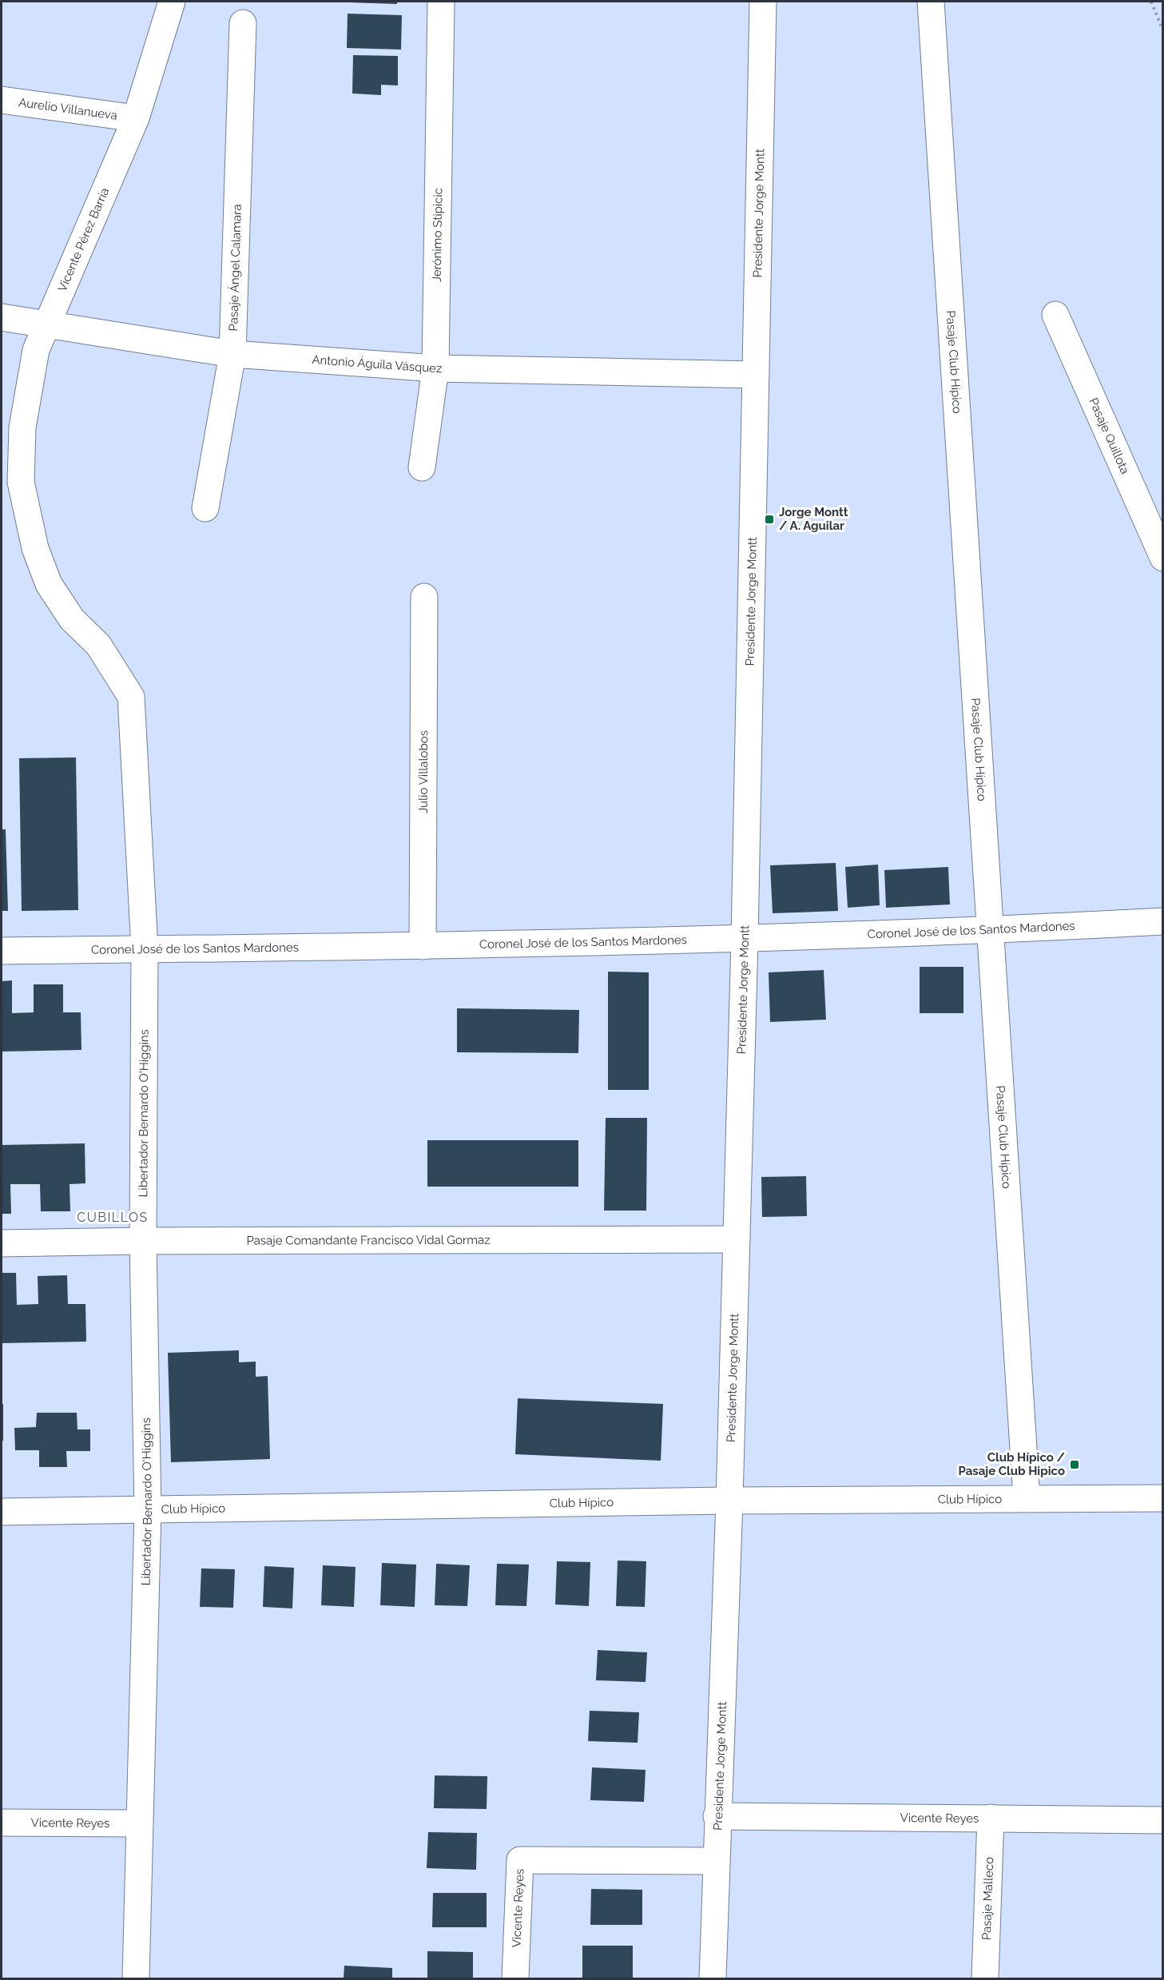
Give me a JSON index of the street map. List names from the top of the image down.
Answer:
{
  "streets": {
    "street": [
      "Aurelio Villanueva",
      "Presidente Jorge Montt",
      "Jerónimo Stipicic",
      "Vicente Pérez Barría",
      "Pasaje Ángel Calamara",
      "Pasaje Club Hípico",
      "Antonio Águila Vásquez",
      "Pasaje Quillota",
      "Julio Villalobos",
      "Coronel José de los Santos Mardones",
      "Libertador Bernardo O'Higgins",
      "Pasaje Comandante Francisco Vidal Gormaz",
      "Club Hípico",
      "Vicente Reyes",
      "Pasaje Malleco"
    ]
  },
  "crossings": [
    ["Aurelio Villanueva", "Vicente Pérez Barría"],
    ["Presidente Jorge Montt", "Antonio Águila Vásquez"],
    ["Presidente Jorge Montt", "Coronel José de los Santos Mardones"],
    ["Presidente Jorge Montt", "Pasaje Comandante Francisco Vidal Gormaz"],
    ["Presidente Jorge Montt", "Club Hípico"],
    ["Presidente Jorge Montt", "Vicente Reyes"],
    ["Jerónimo Stipicic", "Antonio Águila Vásquez"],
    ["Vicente Pérez Barría", "Antonio Águila Vásquez"],
    ["Vicente Pérez Barría", "Libertador Bernardo O'Higgins"],
    ["Pasaje Ángel Calamara", "Antonio Águila Vásquez"],
    ["Pasaje Club Hípico", "Coronel José de los Santos Mardones"],
    ["Pasaje Club Hípico", "Club Hípico"],
    ["Julio Villalobos", "Coronel José de los Santos Mardones"],
    ["Coronel José de los Santos Mardones", "Libertador Bernardo O'Higgins"],
    ["Libertador Bernardo O'Higgins", "Pasaje Comandante Francisco Vidal Gormaz"],
    ["Libertador Bernardo O'Higgins", "Club Hípico"],
    ["Libertador Bernardo O'Higgins", "Vicente Reyes"],
    ["Vicente Reyes", "Pasaje Malleco"]
  ],
  "districts": ["CUBILLOS"],
  "places": {
    "transit": ["Jorge Montt / A. Aguilar", "Club Hípico / Pasaje Club Hipico"]
  }
}
